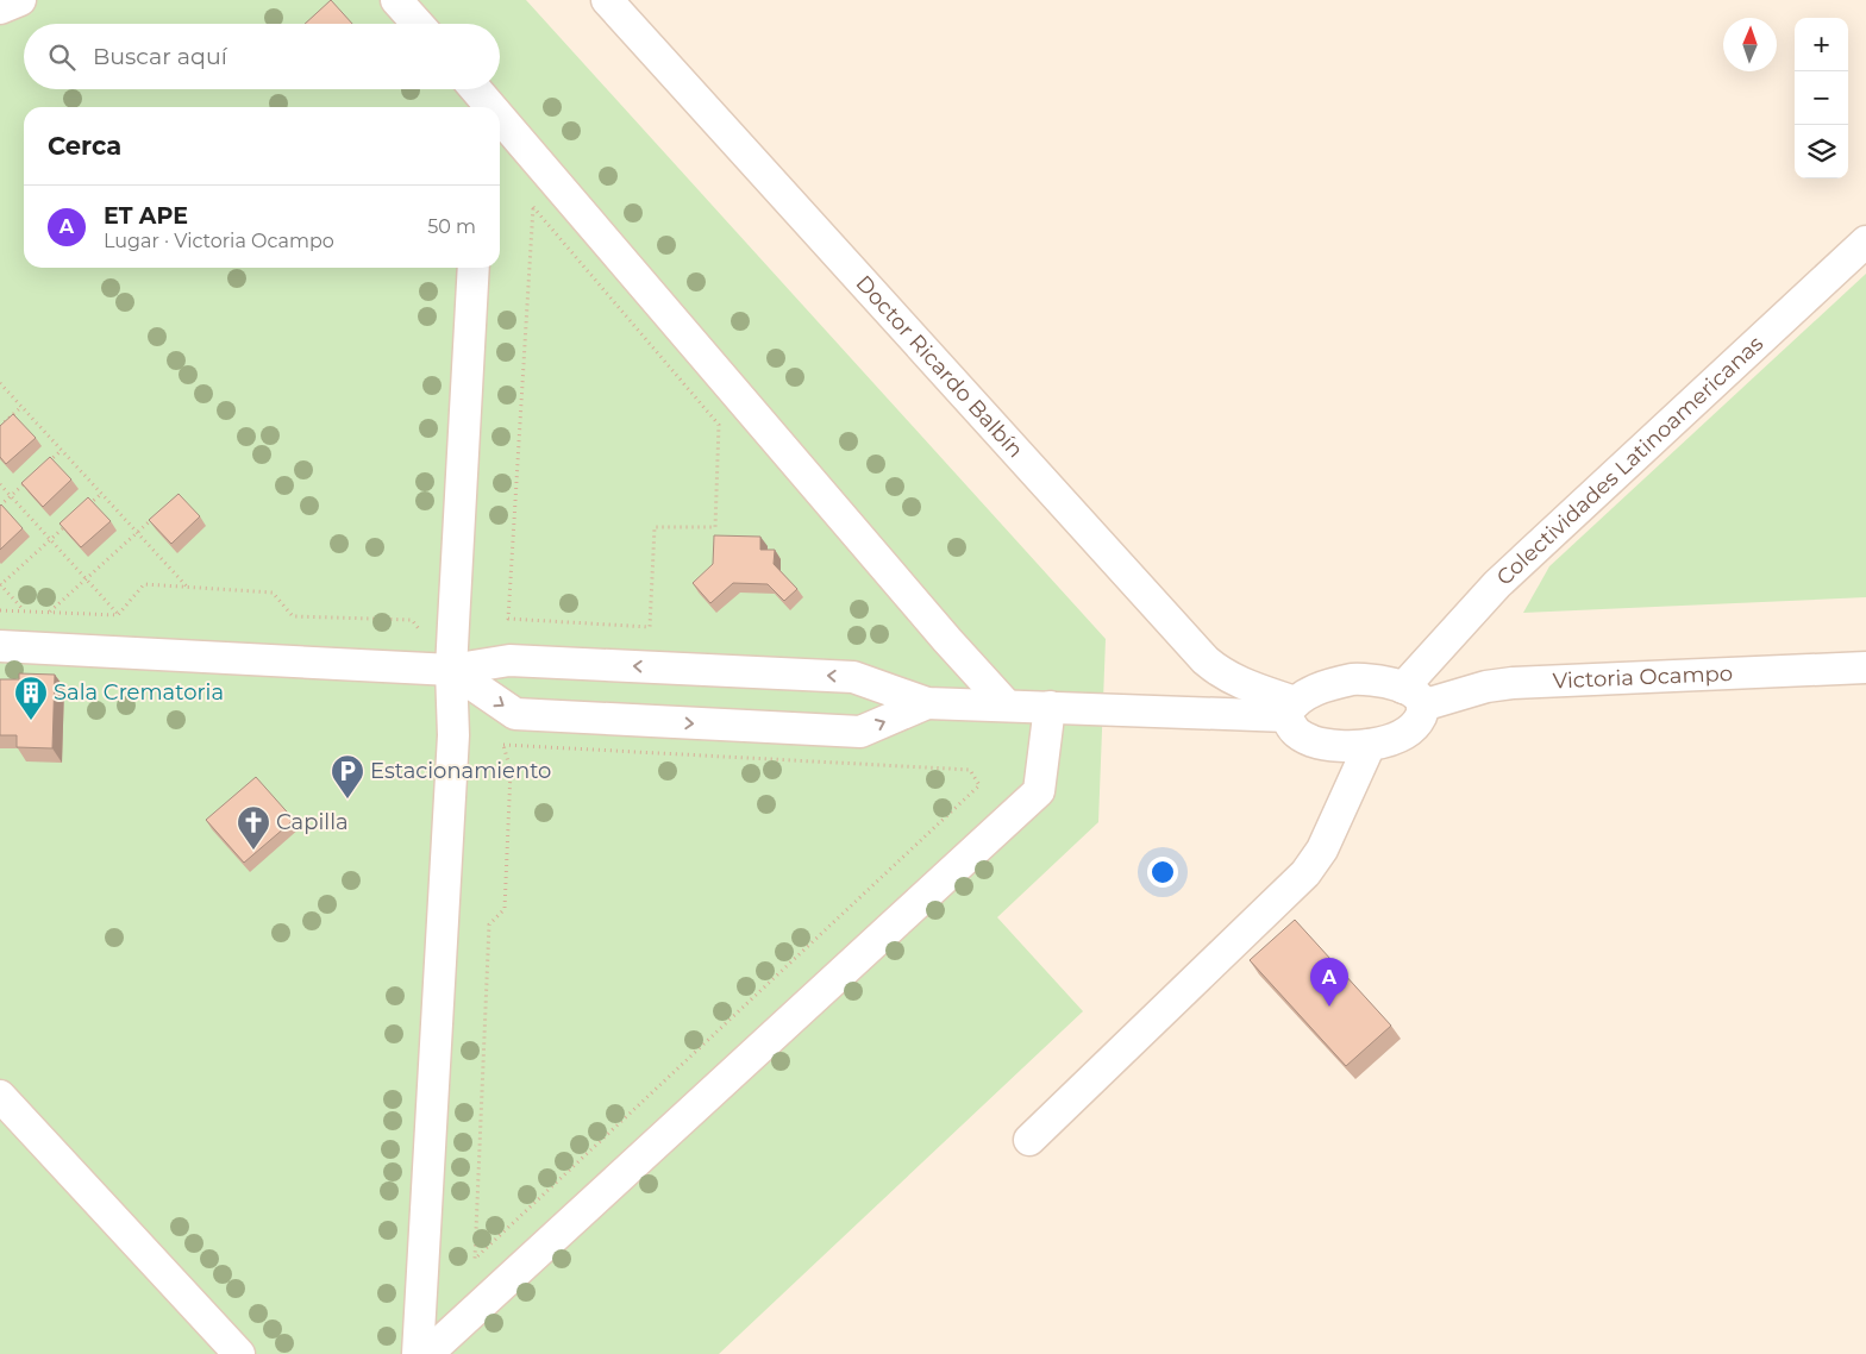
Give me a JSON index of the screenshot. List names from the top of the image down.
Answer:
{
  "streets": {
    "street": ["Doctor Ricardo Balbín", "Colectividades Latinoamericanas", "Victoria Ocampo"]
  },
  "crossings": [
    ["Colectividades Latinoamericanas", "Victoria Ocampo"]
  ],
  "places": {
    "building": ["Sala Crematoria"],
    "parking": ["Estacionamiento"],
    "church": ["Capilla"]
  },
  "north": "top",
  "page": {
    "map_buttons": ["+", "−"],
    "search": "Buscar aquí",
    "heading": "Cerca",
    "list": [
      {
        "mark": "A",
        "name": "ET APE",
        "note": "Lugar · Victoria Ocampo",
        "value": "50 m"
      }
    ],
    "pins": "A"
  }
}
